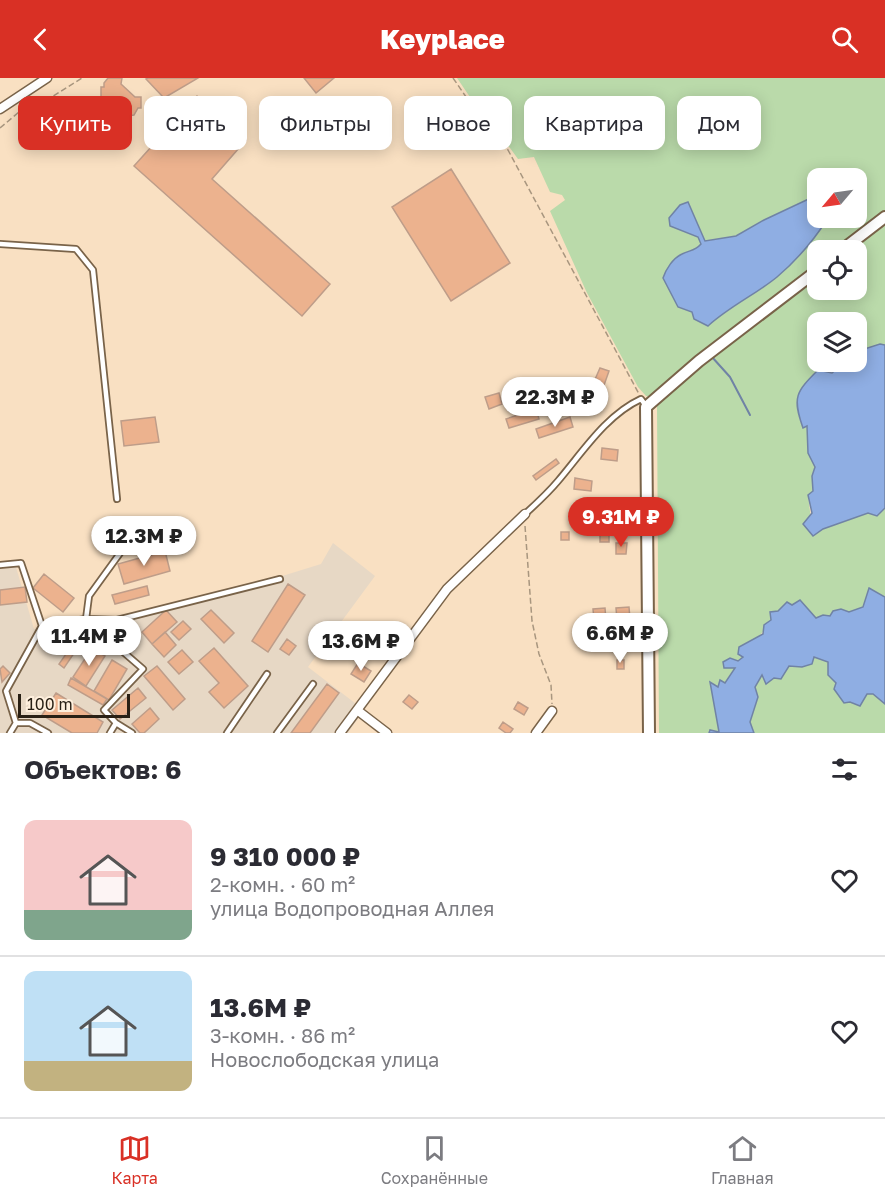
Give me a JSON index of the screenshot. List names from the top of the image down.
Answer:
{
  "scale_bar": "100 m",
  "north": "bottom left",
  "page": {
    "header": "Keyplace",
    "chip": [
      "Купить",
      "Снять",
      "Фильтры",
      "Новое",
      "Квартира",
      "Дом"
    ],
    "price": [
      "22.3M ₽",
      "9.31M ₽",
      "12.3M ₽",
      "6.6M ₽",
      "11.4M ₽",
      "13.6M ₽"
    ],
    "scale": "100 m",
    "heading": "Объектов: 6",
    "list": [
      {
        "name": "9 310 000 ₽",
        "note": "2-комн. · 60 m² · улица Водопроводная Аллея"
      },
      {
        "name": "13.6M ₽",
        "note": "3-комн. · 86 m² · Новослободская улица"
      }
    ],
    "tabs": ["Карта", "Сохранённые", "Главная"]
  }
}
